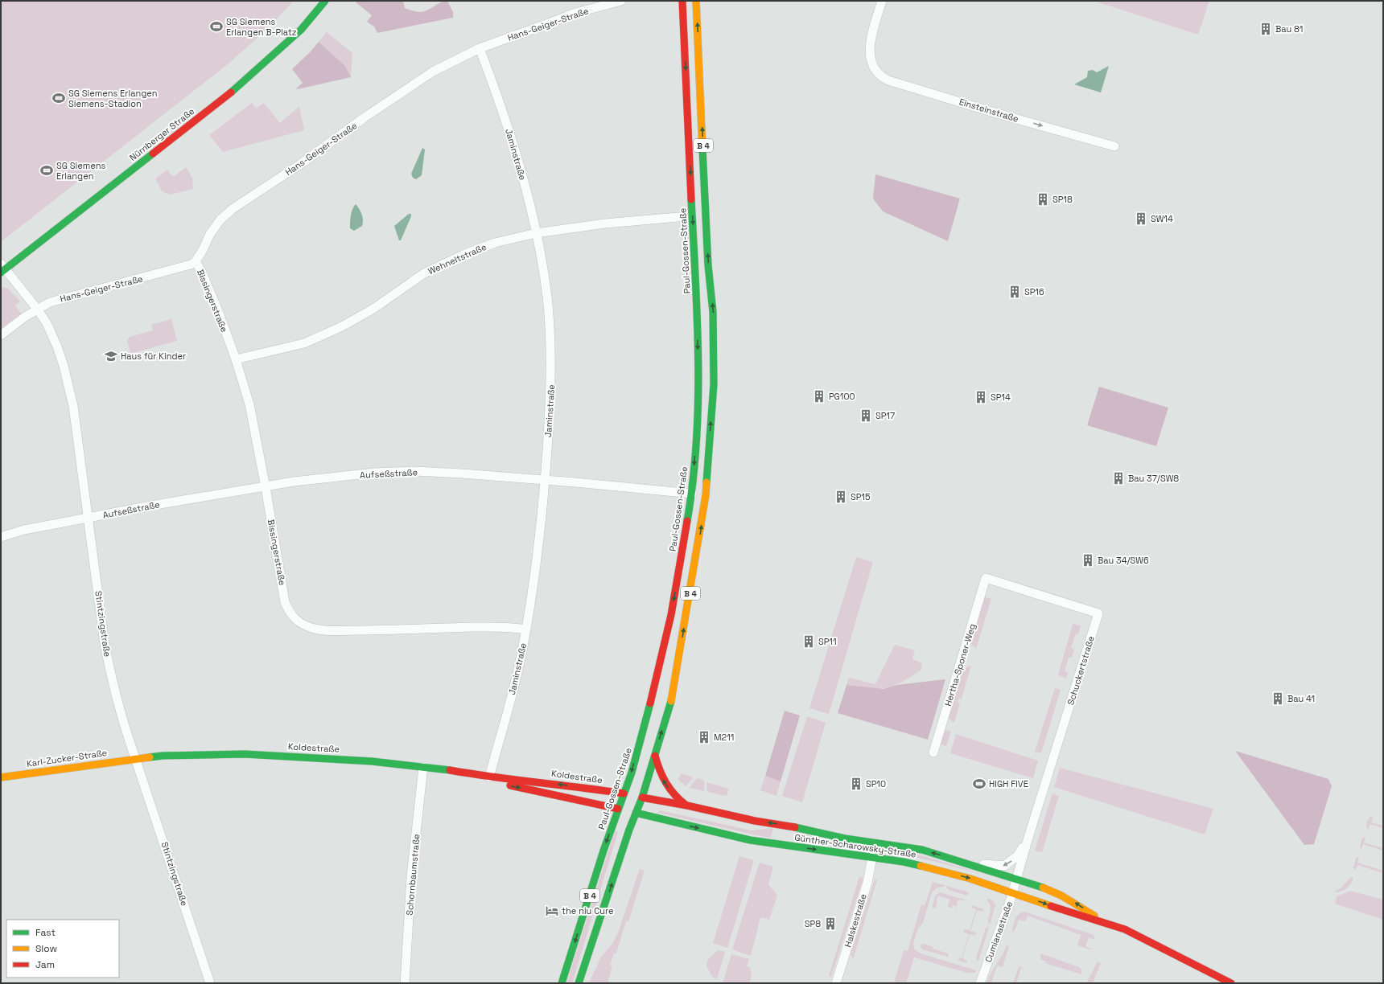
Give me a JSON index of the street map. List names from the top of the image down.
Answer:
{
  "streets": {
    "street": [
      "Hans-Geiger-Straße",
      "Einsteinstraße",
      "Nürnberger Straße",
      "B 4",
      "Jaminstraße",
      "Paul-Gossen-Straße",
      "Wehneltstraße",
      "Bissingerstraße",
      "Aufseßstraße",
      "Stintzingstraße",
      "Hertha-Sponer-Weg",
      "Schuckertstraße",
      "Koldestraße",
      "Karl-Zucker-Straße",
      "Günther-Scharowsky-Straße",
      "Schornbaumstraße",
      "Halskestraße",
      "Cumianastraße"
    ]
  },
  "crossings": [
    ["Hans-Geiger-Straße", "Jaminstraße"],
    ["Hans-Geiger-Straße", "Bissingerstraße"],
    ["Hans-Geiger-Straße", "Stintzingstraße"],
    ["Nürnberger Straße", "Stintzingstraße"],
    ["Jaminstraße", "Wehneltstraße"],
    ["Jaminstraße", "Bissingerstraße"],
    ["Jaminstraße", "Aufseßstraße"],
    ["Jaminstraße", "Koldestraße"],
    ["Paul-Gossen-Straße", "Aufseßstraße"],
    ["Paul-Gossen-Straße", "Koldestraße"],
    ["Paul-Gossen-Straße", "Günther-Scharowsky-Straße"],
    ["Wehneltstraße", "Bissingerstraße"],
    ["Bissingerstraße", "Aufseßstraße"],
    ["Aufseßstraße", "Stintzingstraße"],
    ["Stintzingstraße", "Koldestraße"],
    ["Stintzingstraße", "Karl-Zucker-Straße"],
    ["Hertha-Sponer-Weg", "Schuckertstraße"],
    ["Schuckertstraße", "Günther-Scharowsky-Straße"],
    ["Schuckertstraße", "Cumianastraße"],
    ["Koldestraße", "Karl-Zucker-Straße"],
    ["Koldestraße", "Günther-Scharowsky-Straße"],
    ["Koldestraße", "Schornbaumstraße"],
    ["Günther-Scharowsky-Straße", "Halskestraße"],
    ["Günther-Scharowsky-Straße", "Cumianastraße"]
  ],
  "one_way": ["Einsteinstraße"],
  "places": {
    "sports": [
      "SG Siemens Erlangen B-Platz",
      "SG Siemens Erlangen Siemens-Stadion",
      "SG Siemens Erlangen",
      "HIGH FIVE"
    ],
    "building": [
      "Bau 81",
      "SP18",
      "SW14",
      "SP16",
      "PG100",
      "SP14",
      "SP17",
      "Bau 37/SW8",
      "SP15",
      "Bau 34/SW6",
      "SP11",
      "Bau 41",
      "M211",
      "SP10",
      "SP8"
    ],
    "school or university": ["Haus für Kinder"],
    "hotel": ["the niu Cure"]
  },
  "legend": ["Fast", "Slow", "Jam"]
}
